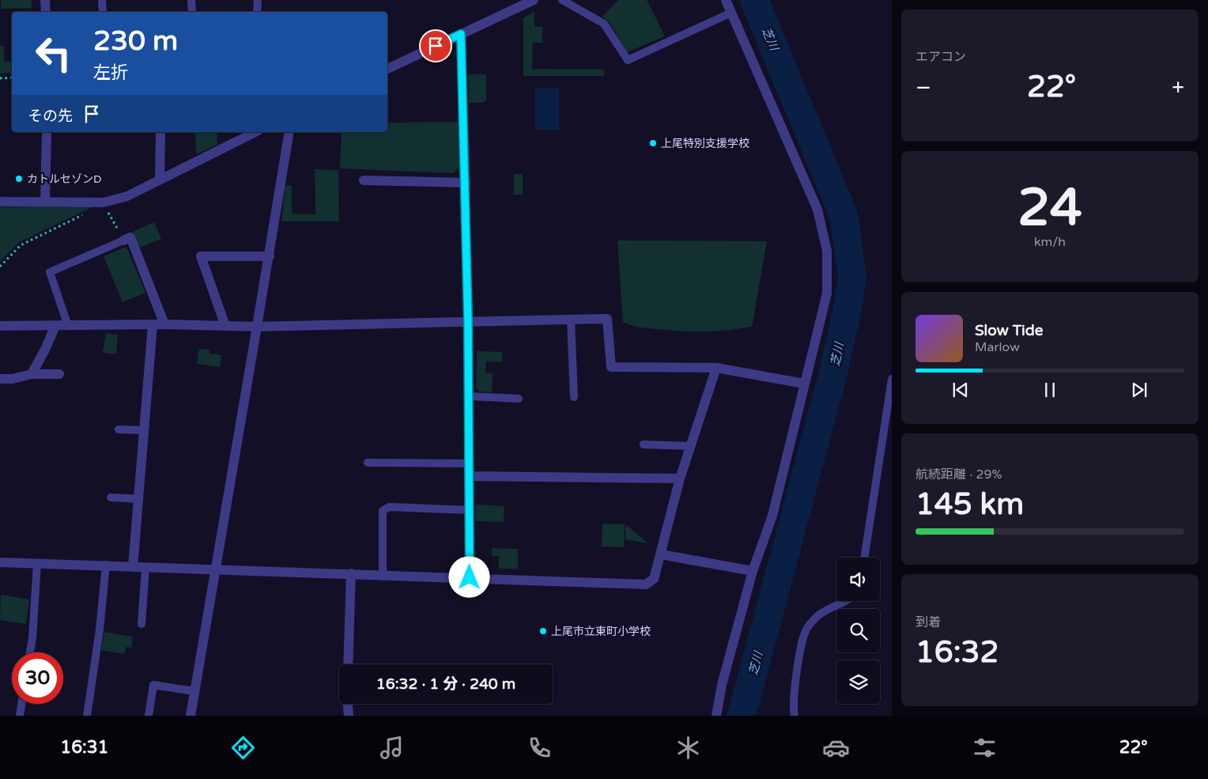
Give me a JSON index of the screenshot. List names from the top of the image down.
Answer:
{
  "water": ["芝川"],
  "places": ["上尾特別支援学校", "カトルセゾンD", "上尾市立東町小学校"],
  "page": {
    "tile": [
      "エアコン",
      ["24", "km/h"],
      ["航続距離 · 29%", "145 km"],
      ["到着", "16:32"]
    ],
    "turn": ["230 m", "左折"],
    "heat": ["−", "22°", "+"],
    "then": "その先",
    "song": ["Slow Tide", "Marlow"],
    "limit": "30",
    "trip": "16:32 · 1 分 · 240 m",
    "tabs": ["16:31", "22°"]
  }
}
